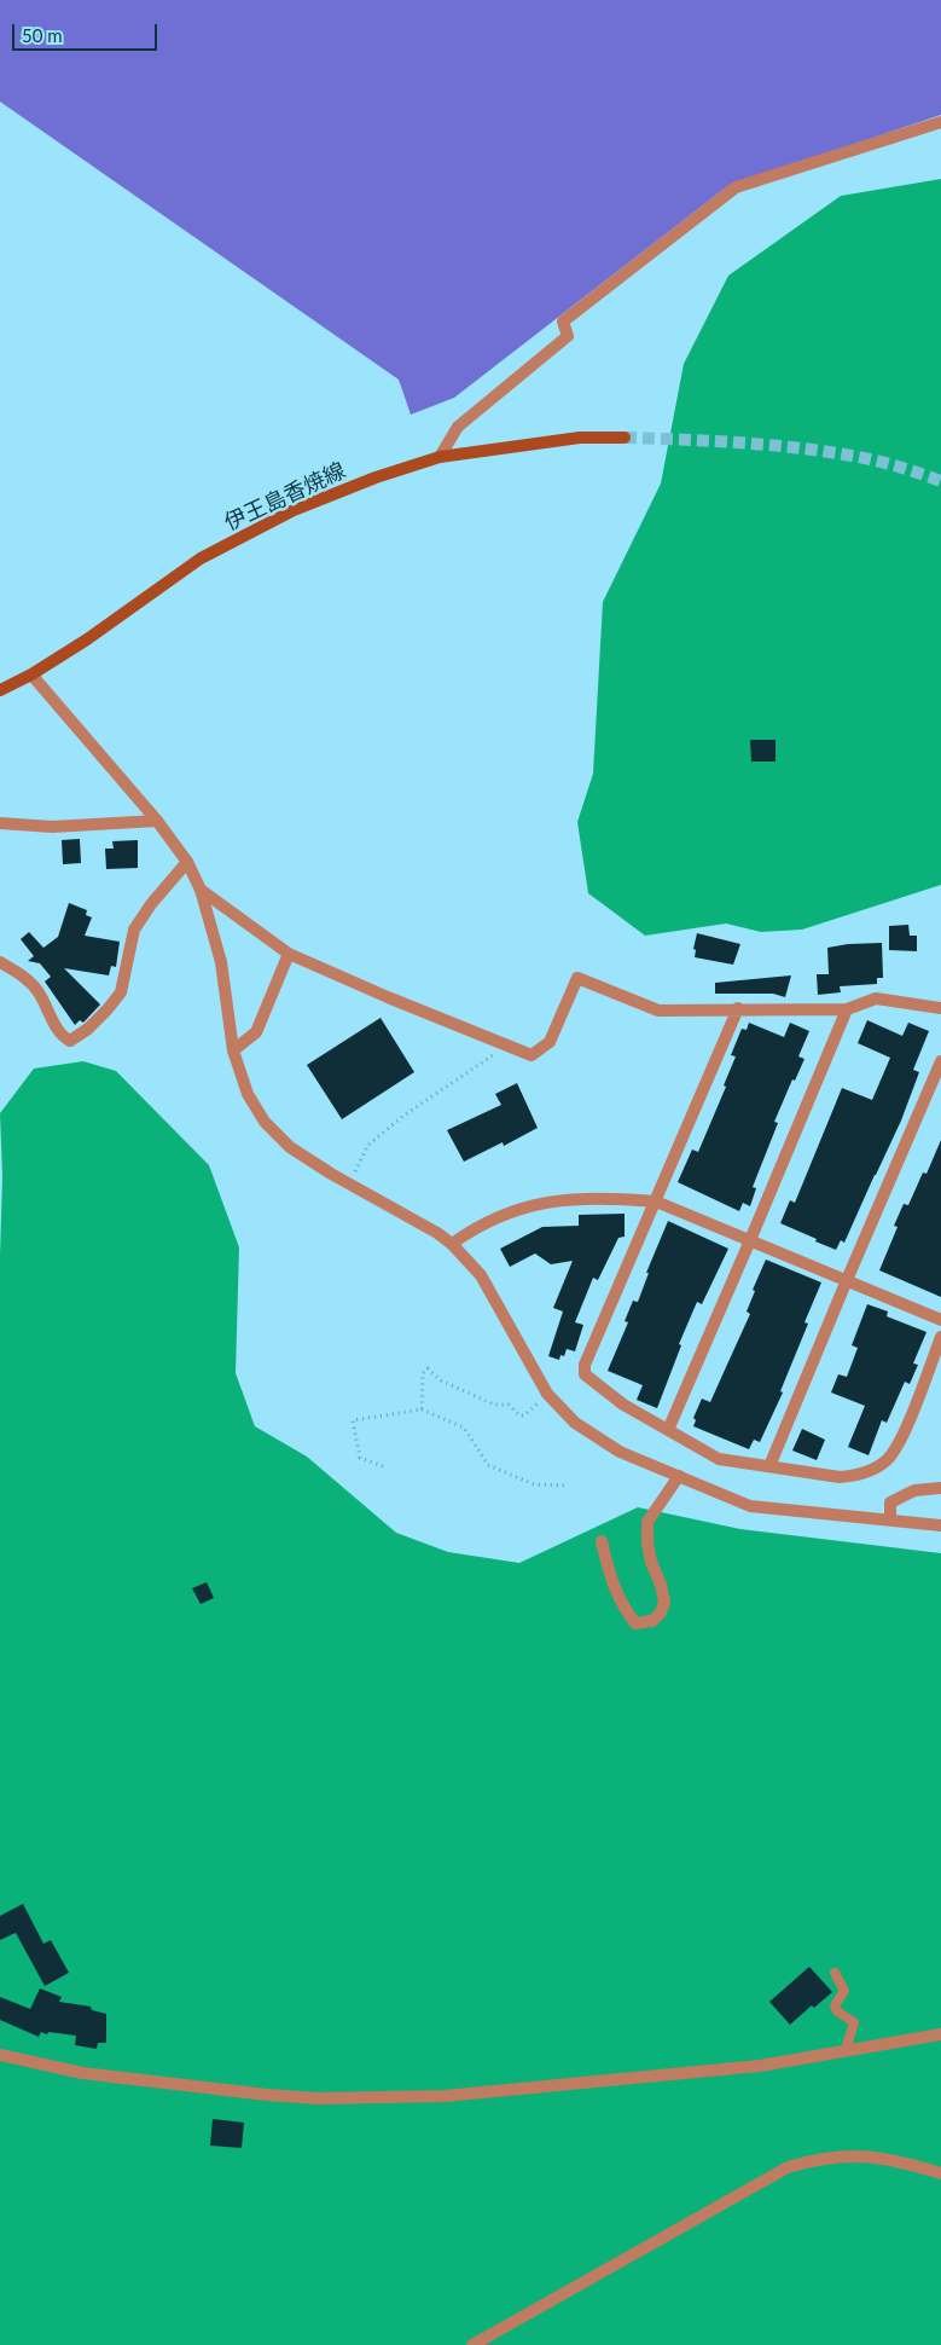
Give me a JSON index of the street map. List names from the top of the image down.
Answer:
{
  "streets": {
    "main road": ["伊王島香焼線"]
  },
  "scale_bar": "50 m"
}
